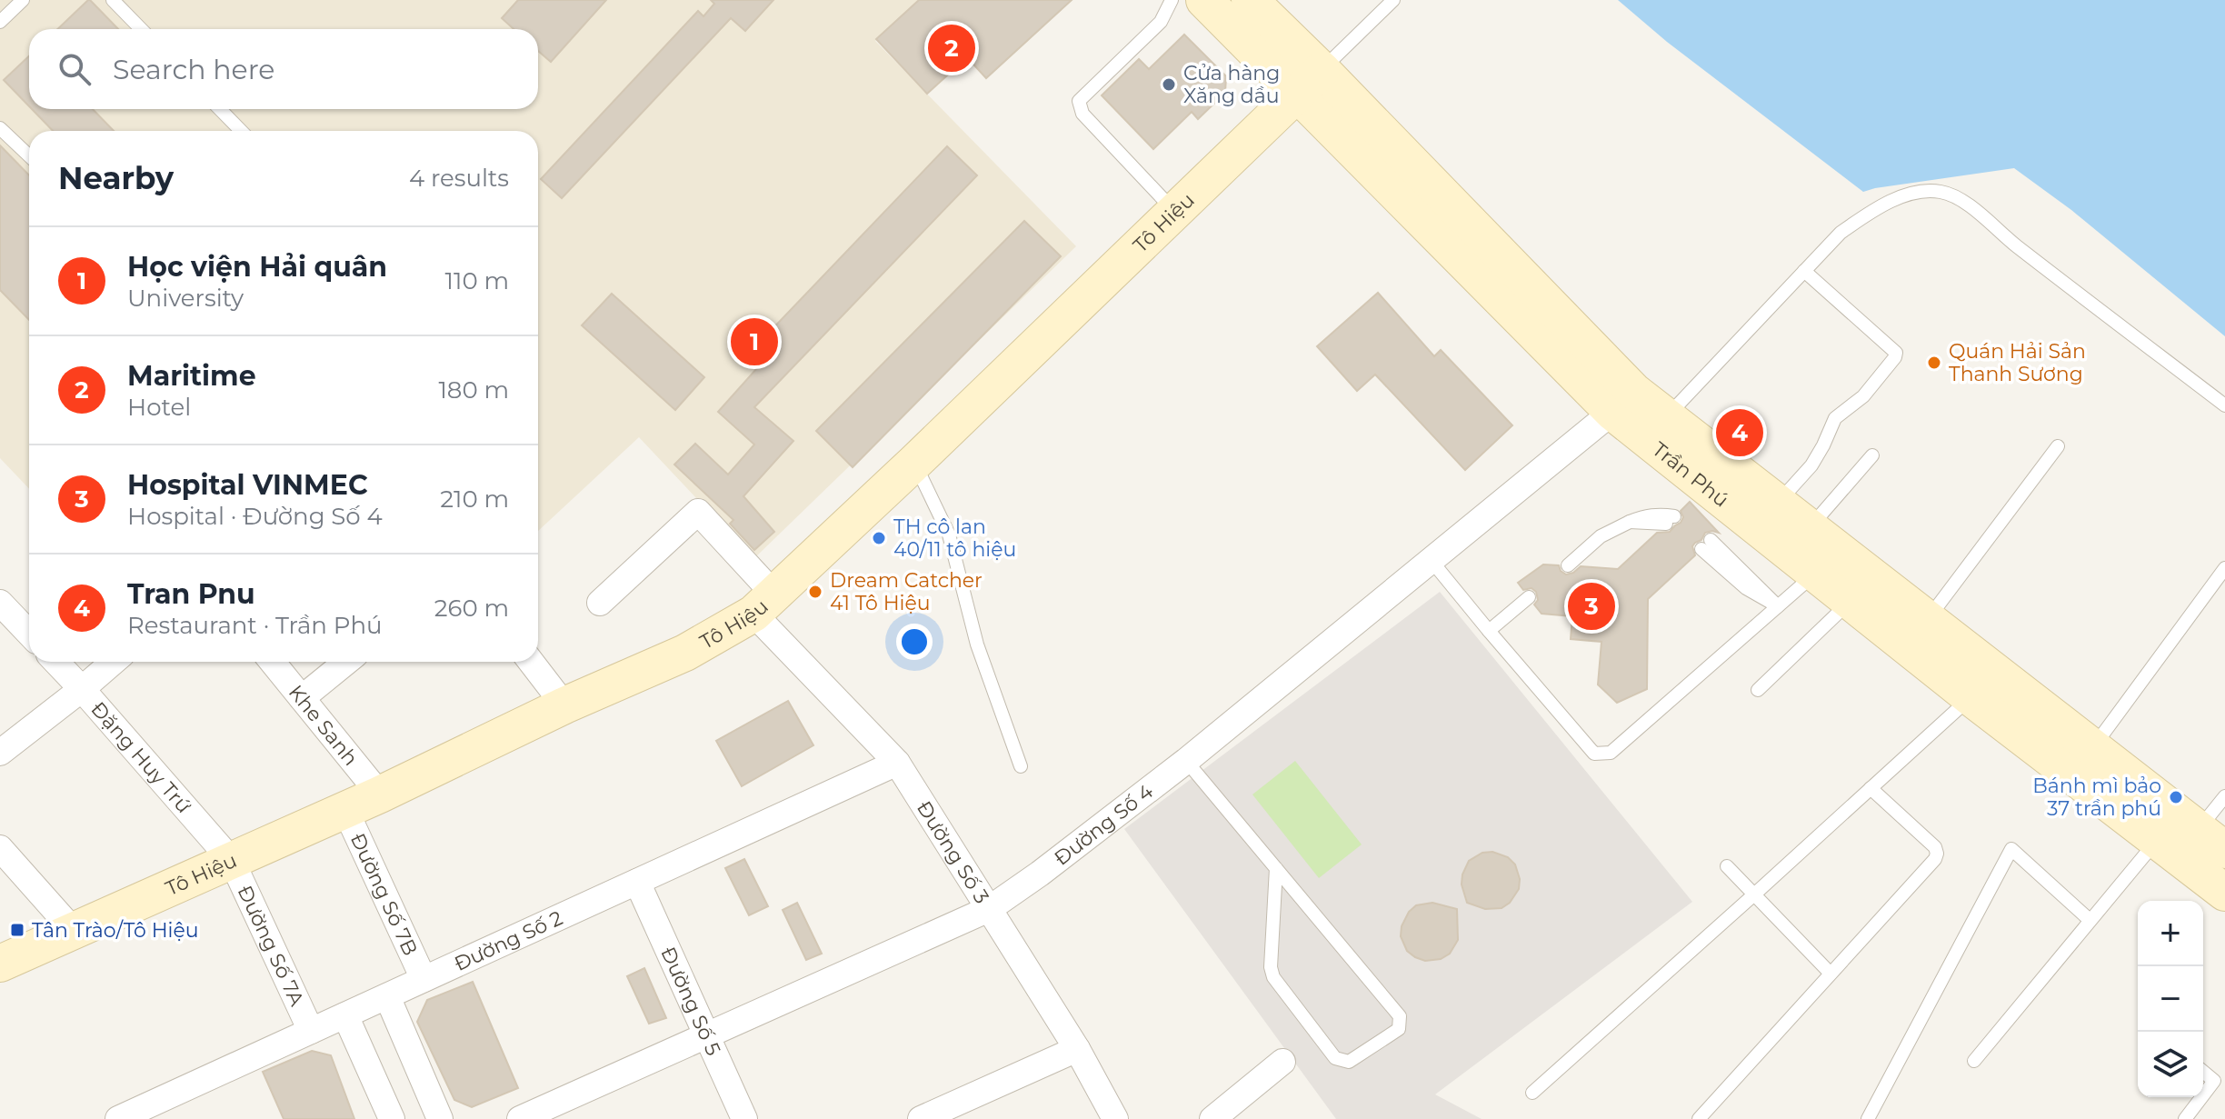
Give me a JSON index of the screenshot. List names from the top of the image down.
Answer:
{
  "streets": {
    "main road": ["Tô Hiệu", "Trần Phú"],
    "street": [
      "Khe Sanh",
      "Đặng Huy Trứ",
      "Đường Số 4",
      "Đường Số 3",
      "Đường Số 7B",
      "Đường Số 2",
      "Đường Số 7A",
      "Đường Số 5"
    ]
  },
  "crossings": [
    ["Tô Hiệu", "Trần Phú"],
    ["Tô Hiệu", "Khe Sanh"],
    ["Tô Hiệu", "Đặng Huy Trứ"],
    ["Tô Hiệu", "Đường Số 3"],
    ["Tô Hiệu", "Đường Số 7B"],
    ["Tô Hiệu", "Đường Số 7A"],
    ["Trần Phú", "Đường Số 4"],
    ["Đặng Huy Trứ", "Đường Số 7A"],
    ["Đường Số 4", "Đường Số 3"],
    ["Đường Số 4", "Đường Số 5"],
    ["Đường Số 3", "Đường Số 2"],
    ["Đường Số 7B", "Đường Số 2"],
    ["Đường Số 2", "Đường Số 7A"],
    ["Đường Số 2", "Đường Số 5"]
  ],
  "places": {
    "other": [
      "Cửa hàng Xăng dầu",
      "Quán Hải Sản Thanh Sương",
      "TH cô lan 40/11 tô hiệu",
      "Dream Catcher 41 Tô Hiệu",
      "Bánh mì bảo 37 trần phú"
    ],
    "transit": ["Tân Trào/Tô Hiệu"]
  },
  "page": {
    "pins": [
      "2",
      "1",
      "4",
      "3"
    ],
    "search": "Search here",
    "heading": ["Nearby", "4 results"],
    "list": [
      {
        "mark": "1",
        "name": "Học viện Hải quân",
        "note": "University",
        "value": "110 m"
      },
      {
        "mark": "2",
        "name": "Maritime",
        "note": "Hotel",
        "value": "180 m"
      },
      {
        "mark": "3",
        "name": "Hospital VINMEC",
        "note": "Hospital · Đường Số 4",
        "value": "210 m"
      },
      {
        "mark": "4",
        "name": "Tran Pnu",
        "note": "Restaurant · Trần Phú",
        "value": "260 m"
      }
    ],
    "map_buttons": ["+", "−"]
  }
}
